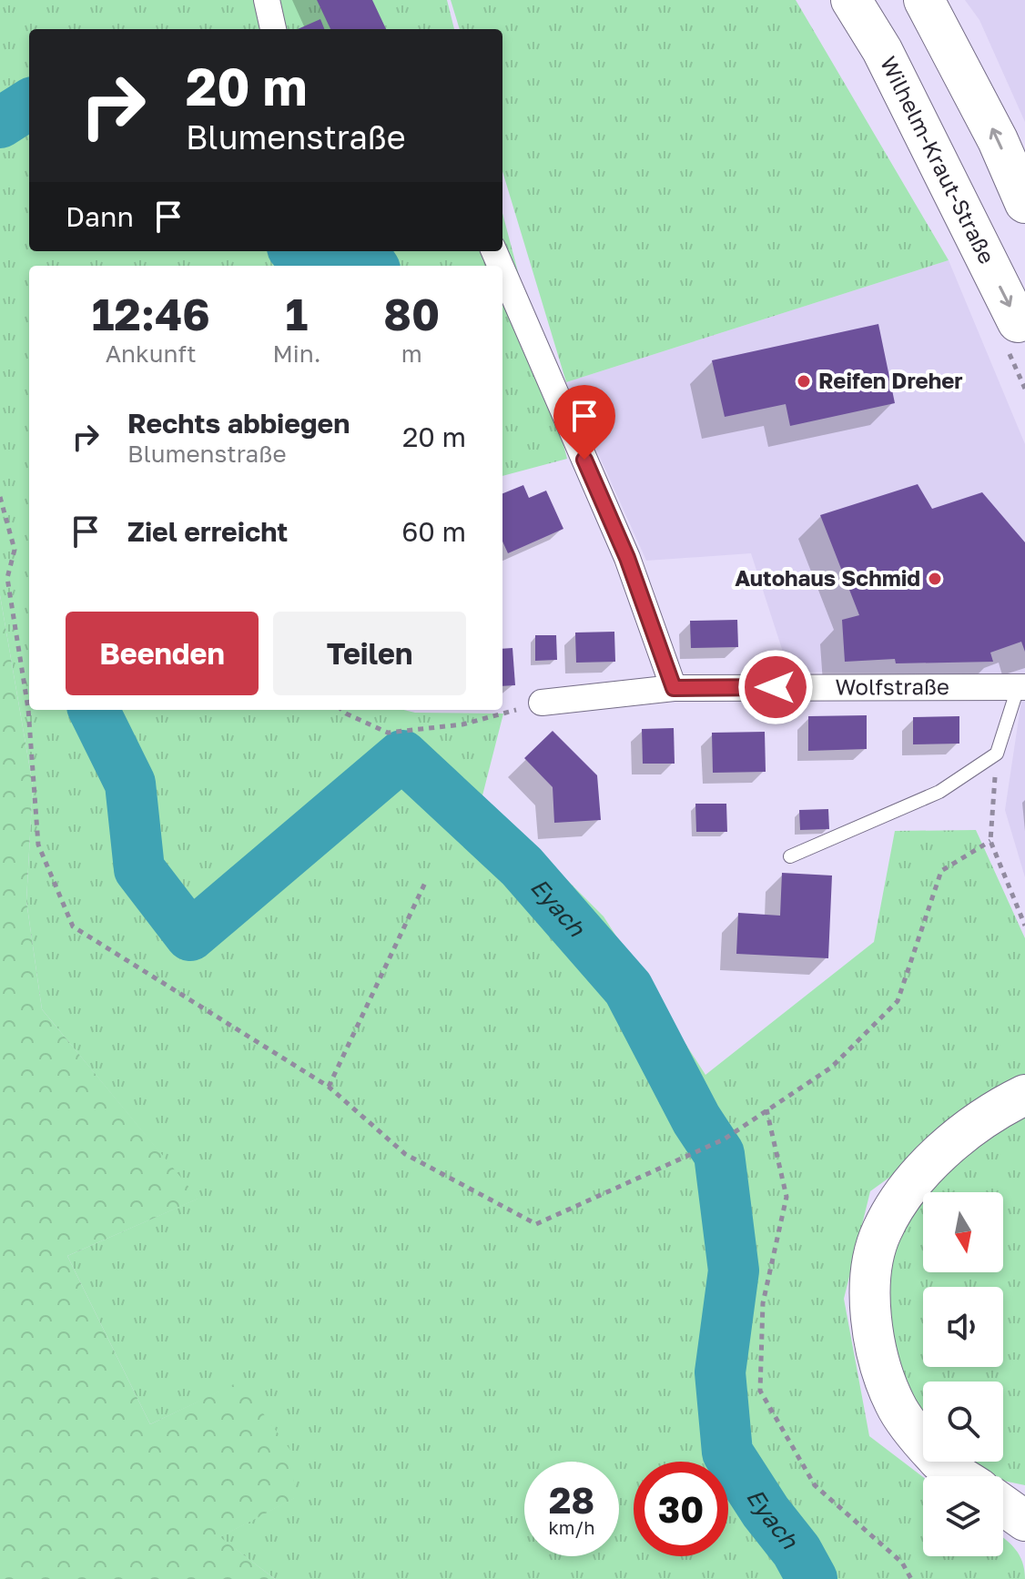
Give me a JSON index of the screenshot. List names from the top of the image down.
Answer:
{
  "streets": {
    "highway": ["Wilhelm-Kraut-Straße"],
    "street": ["Wolfstraße"]
  },
  "water": ["Eyach"],
  "places": ["Reifen Dreher", "Autohaus Schmid"],
  "north": "bottom",
  "page": {
    "turn": ["20 m", "Blumenstraße"],
    "then": "Dann",
    "eta": [
      "12:46",
      "Ankunft",
      "1",
      "Min.",
      "80",
      "m"
    ],
    "list": [
      {
        "name": "Rechts abbiegen",
        "note": "Blumenstraße",
        "value": "20 m"
      },
      {
        "name": "Ziel erreicht",
        "value": "60 m"
      }
    ],
    "buttons": ["Beenden", "Teilen"],
    "speed": "28 km/h",
    "limit": "30"
  }
}
